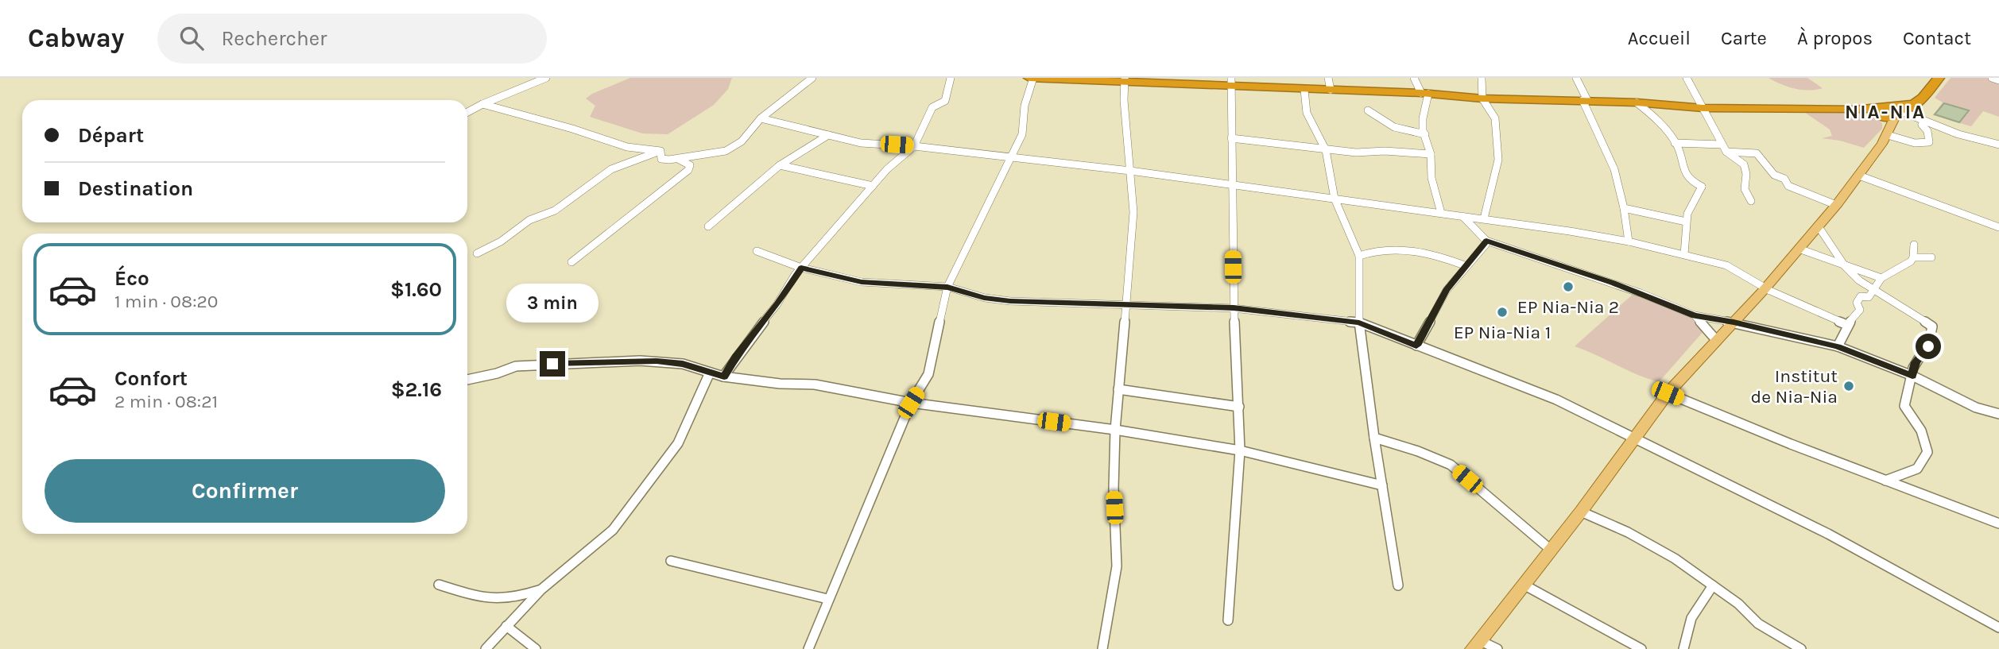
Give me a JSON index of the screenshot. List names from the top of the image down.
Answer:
{
  "districts": ["NIA-NIA"],
  "places": ["EP Nia-Nia 2", "EP Nia-Nia 1", "Institut de Nia-Nia"],
  "page": {
    "header": "Cabway",
    "search": "Rechercher",
    "nav": [
      "Accueil",
      "Carte",
      "À propos",
      "Contact"
    ],
    "banner": ["Départ", "Destination"],
    "list": [
      {
        "name": "Éco",
        "note": "1 min · 08:20",
        "value": "$1.60"
      },
      {
        "name": "Confort",
        "note": "2 min · 08:21",
        "value": "$2.16"
      }
    ],
    "bubble": "3 min",
    "buttons": "Confirmer"
  }
}
